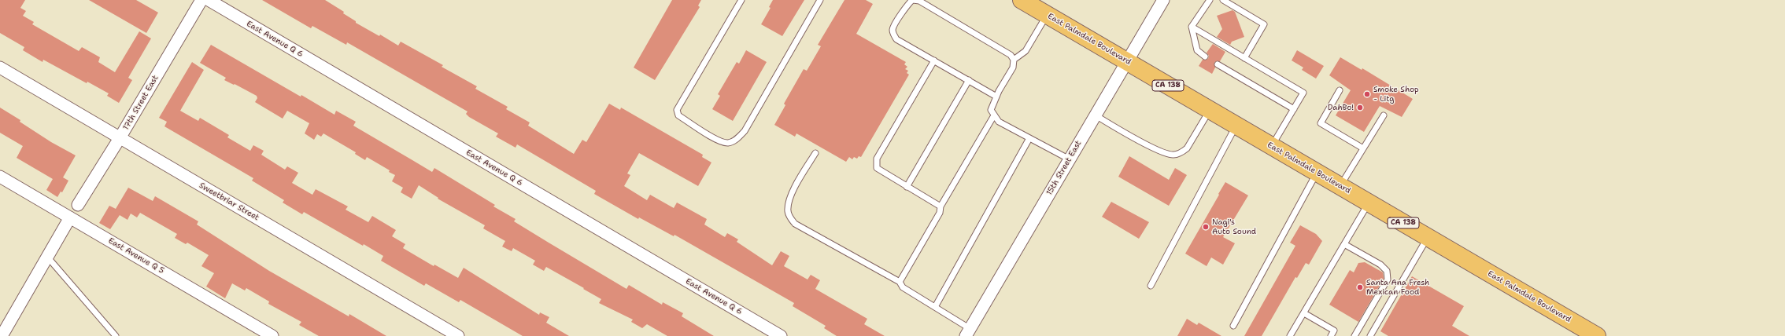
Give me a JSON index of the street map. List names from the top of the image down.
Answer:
{
  "streets": {
    "highway": ["East Palmdale Boulevard", "CA 138"],
    "street": [
      "East Avenue Q 6",
      "17th Street East",
      "15th Street East",
      "Sweetbriar Street",
      "East Avenue Q 5"
    ]
  },
  "crossings": [
    ["East Palmdale Boulevard", "15th Street East"],
    ["17th Street East", "Sweetbriar Street"]
  ],
  "places": [
    "Smoke Shop - Litg",
    "DahBo!",
    "Nagi's Auto Sound",
    "Santa Ana Fresh Mexican Food"
  ]
}
